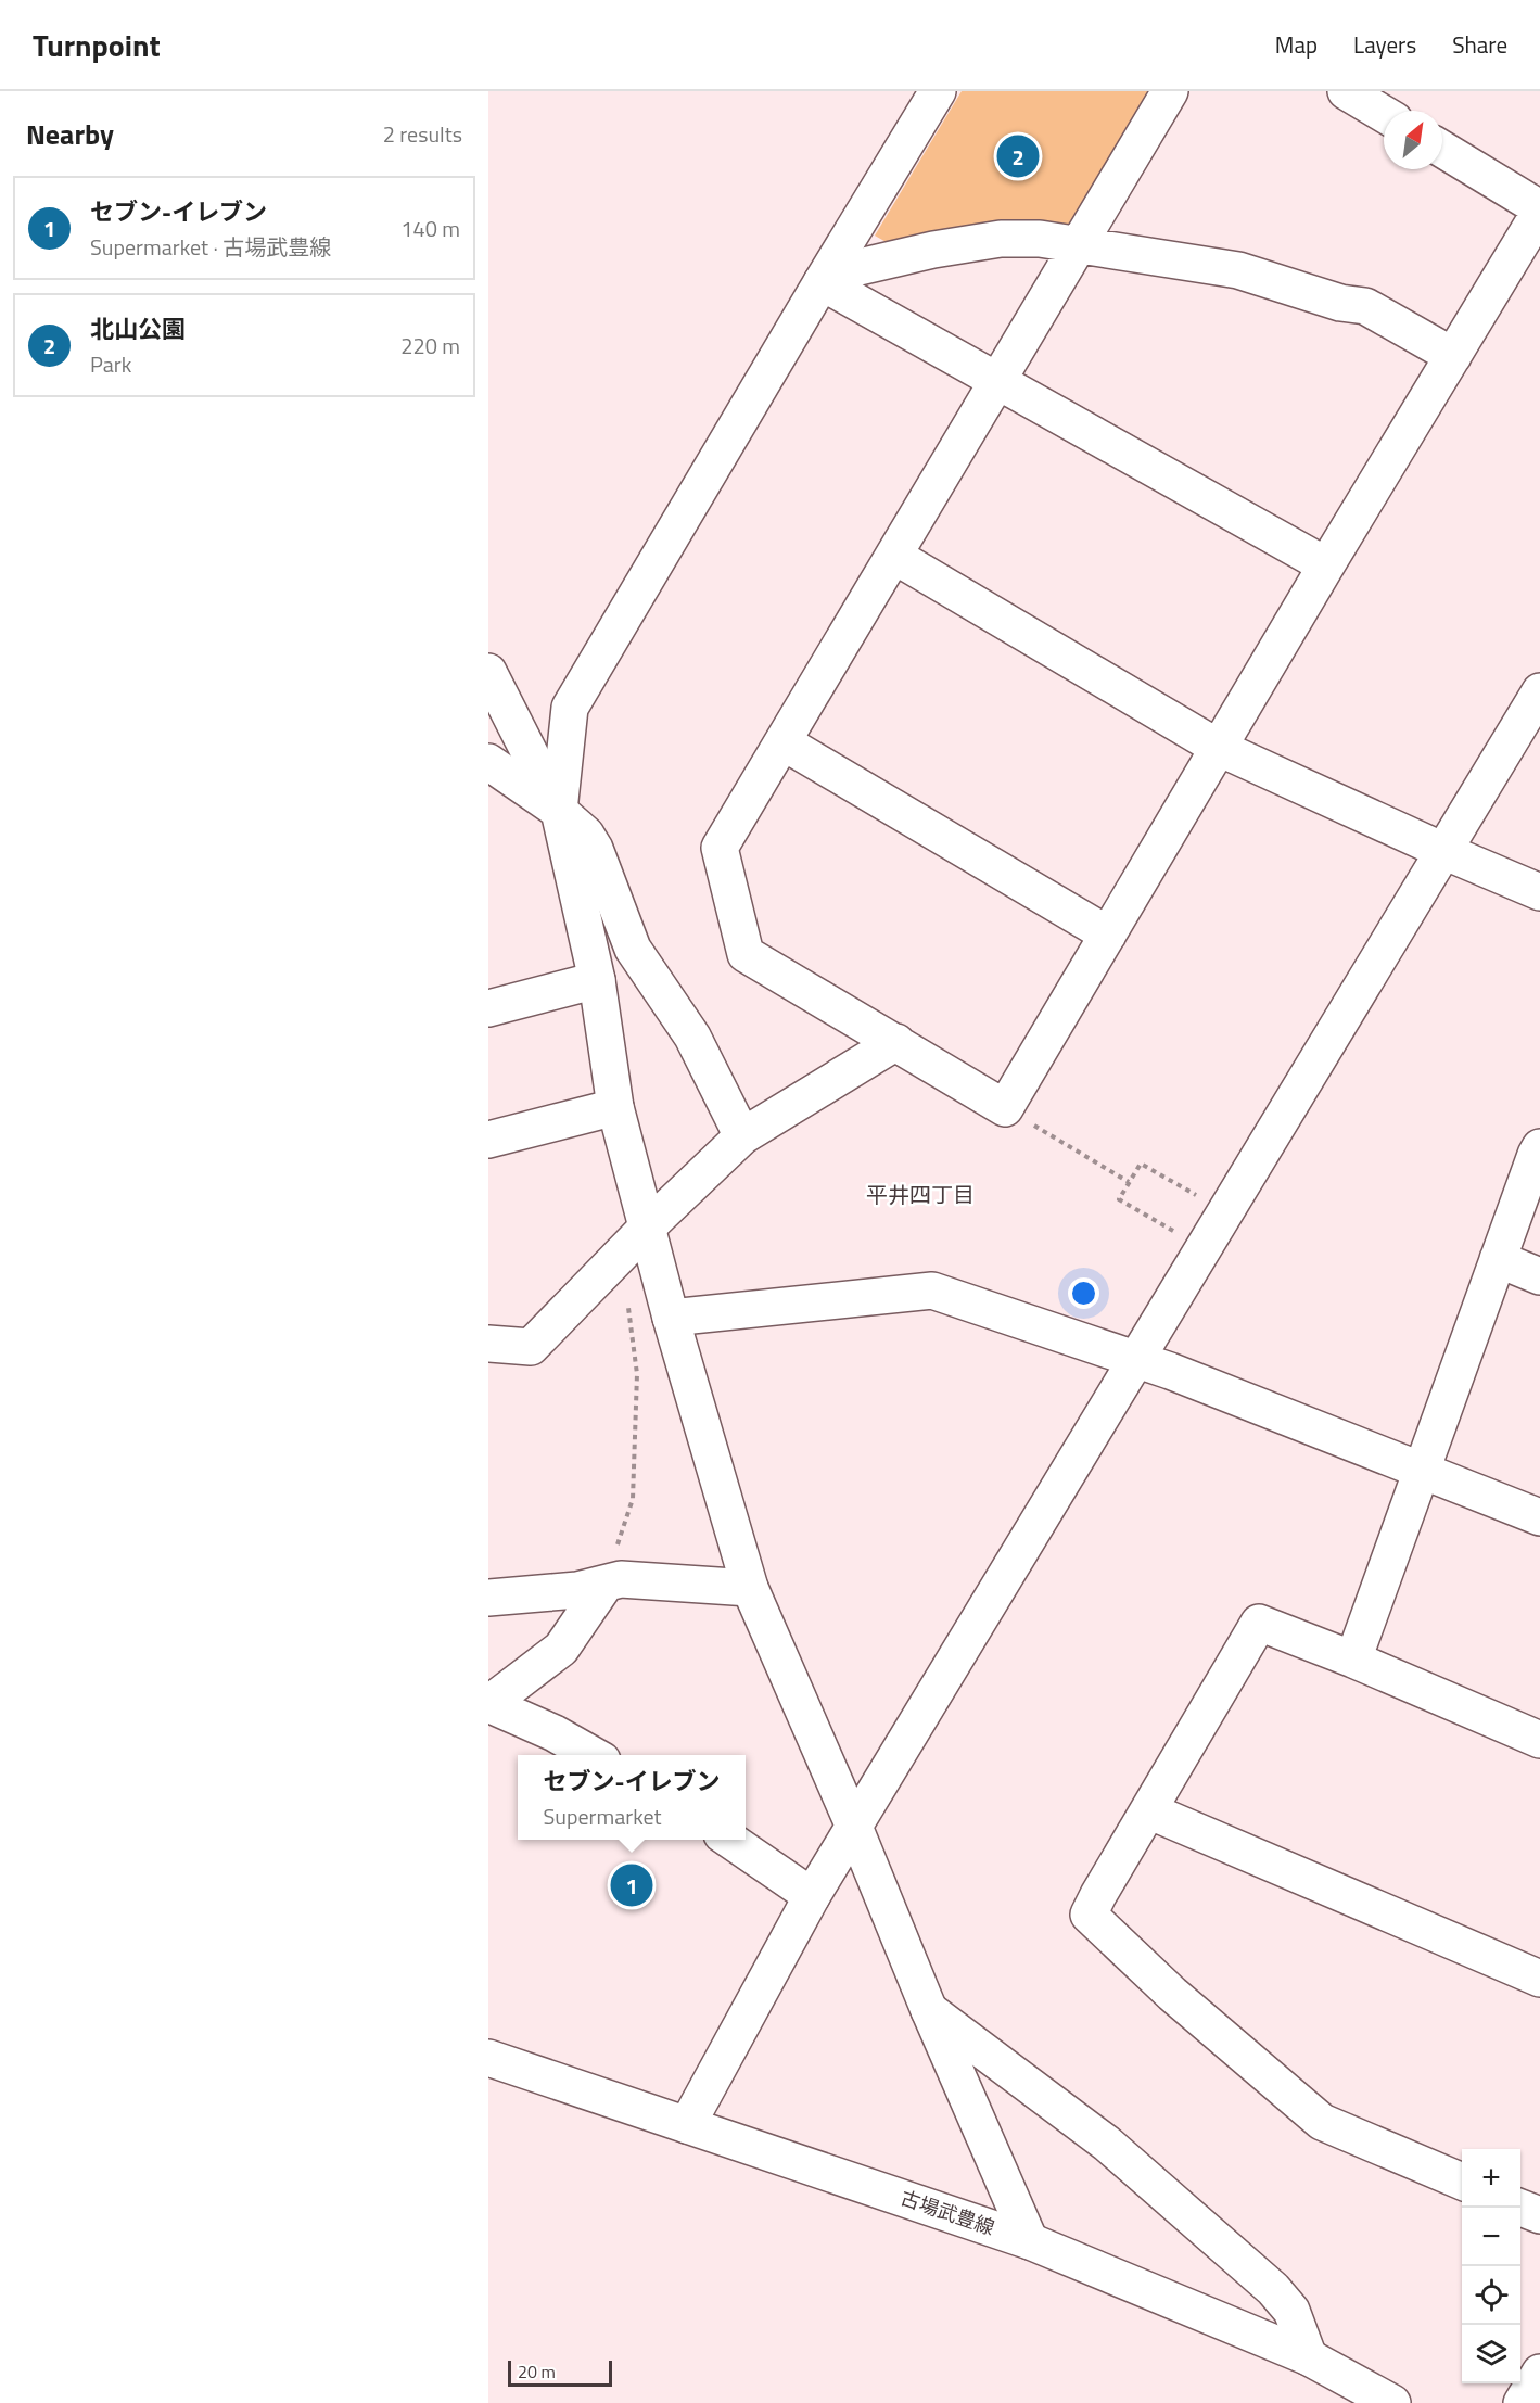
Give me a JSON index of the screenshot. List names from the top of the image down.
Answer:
{
  "streets": {
    "street": ["古場武豊線"]
  },
  "districts": ["平井四丁目"],
  "scale_bar": "20 m",
  "north": "top right",
  "page": {
    "header": "Turnpoint",
    "nav": ["Map", "Layers", "Share"],
    "heading": ["Nearby", "2 results"],
    "pins": ["2", "1"],
    "list": [
      {
        "mark": "1",
        "name": "セブン-イレブン",
        "note": "Supermarket · 古場武豊線",
        "value": "140 m"
      },
      {
        "mark": "2",
        "name": "北山公園",
        "note": "Park",
        "value": "220 m"
      }
    ],
    "popup": ["セブン-イレブン", "Supermarket"],
    "map_buttons": ["+", "−"],
    "scale": "20 m"
  }
}
